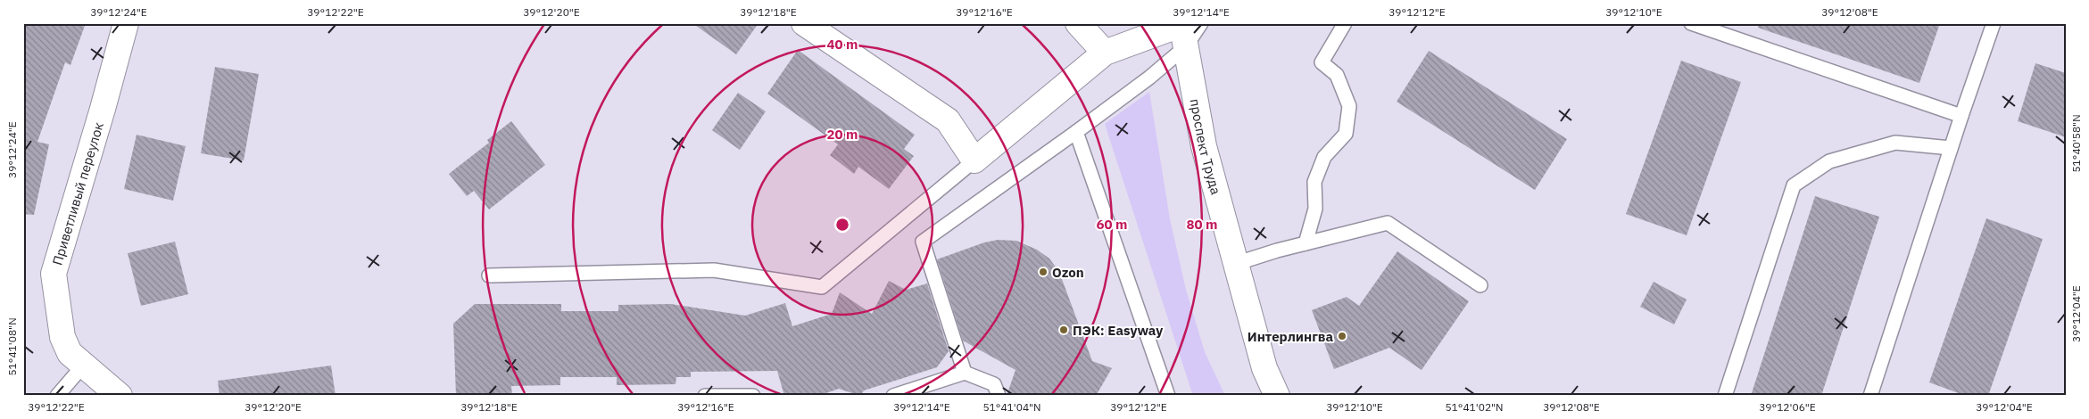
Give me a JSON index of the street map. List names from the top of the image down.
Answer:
{
  "streets": {
    "street": ["проспект Труда", "Приветливый переулок"]
  },
  "places": ["Ozon", "ПЭК: Easyway", "Интерлингва"],
  "coordinates": [
    "39°12'24\"E",
    "39°12'22\"E",
    "39°12'20\"E",
    "39°12'18\"E",
    "39°12'16\"E",
    "39°12'14\"E",
    "39°12'12\"E",
    "39°12'10\"E",
    "39°12'08\"E",
    "51°40'58\"N",
    "39°12'04\"E",
    "51°41'08\"N",
    "51°41'04\"N",
    "51°41'02\"N",
    "39°12'06\"E"
  ],
  "rings": [
    "40 m",
    "20 m",
    "60 m",
    "80 m"
  ]
}
